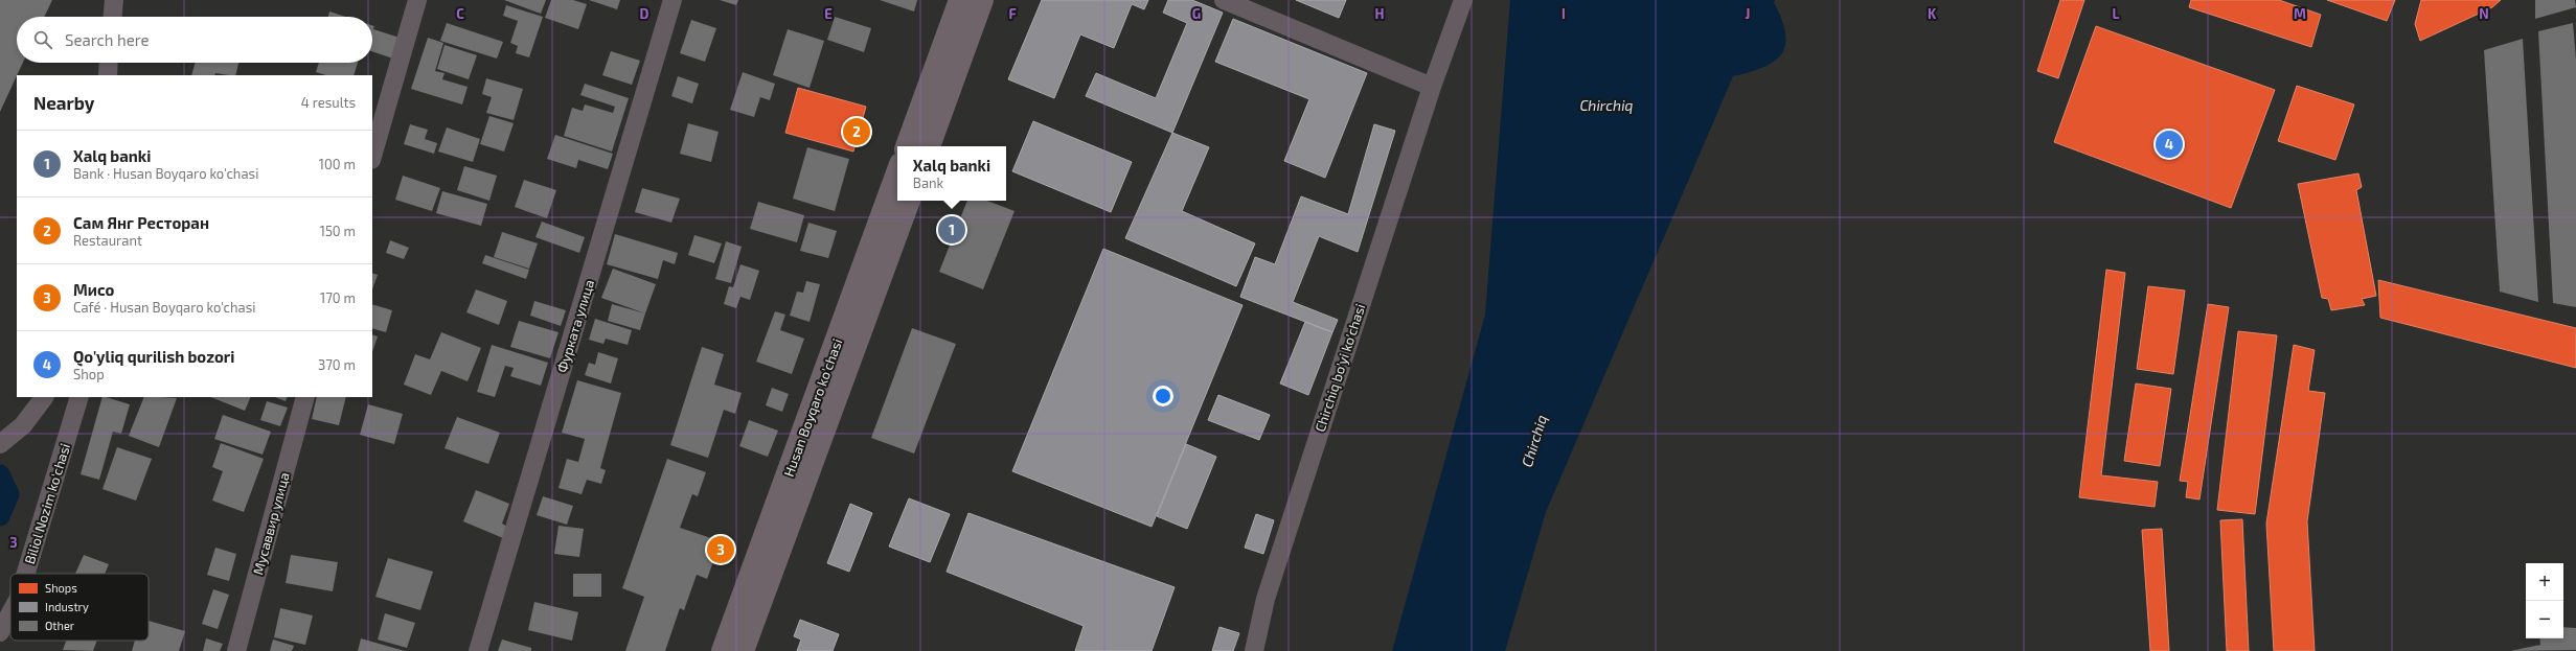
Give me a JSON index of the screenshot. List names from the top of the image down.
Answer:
{
  "streets": {
    "main road": ["Husan Boyqaro ko'chasi"],
    "street": [
      "Фурката улица",
      "Chirchiq bo'yi ko'chasi",
      "Biliol Nozim ko'chasi",
      "Мусаввир улица"
    ]
  },
  "water": ["Chirchiq"],
  "legend": ["Shops", "Industry", "Other"],
  "page": {
    "search": "Search here",
    "heading": ["Nearby", "4 results"],
    "pins": [
      "2",
      "4",
      "1",
      "3"
    ],
    "list": [
      {
        "mark": "1",
        "name": "Xalq banki",
        "note": "Bank · Husan Boyqaro ko'chasi",
        "value": "100 m"
      },
      {
        "mark": "2",
        "name": "Сам Янг Ресторан",
        "note": "Restaurant",
        "value": "150 m"
      },
      {
        "mark": "3",
        "name": "Мисо",
        "note": "Café · Husan Boyqaro ko'chasi",
        "value": "170 m"
      },
      {
        "mark": "4",
        "name": "Qo'yliq qurilish bozori",
        "note": "Shop",
        "value": "370 m"
      }
    ],
    "popup": ["Xalq banki", "Bank"],
    "map_buttons": ["+", "−"]
  },
  "grid": {
    "columns": [
      "C",
      "D",
      "E",
      "F",
      "G",
      "H",
      "I",
      "J",
      "K",
      "L",
      "M",
      "N"
    ],
    "rows": ["3"]
  }
}
